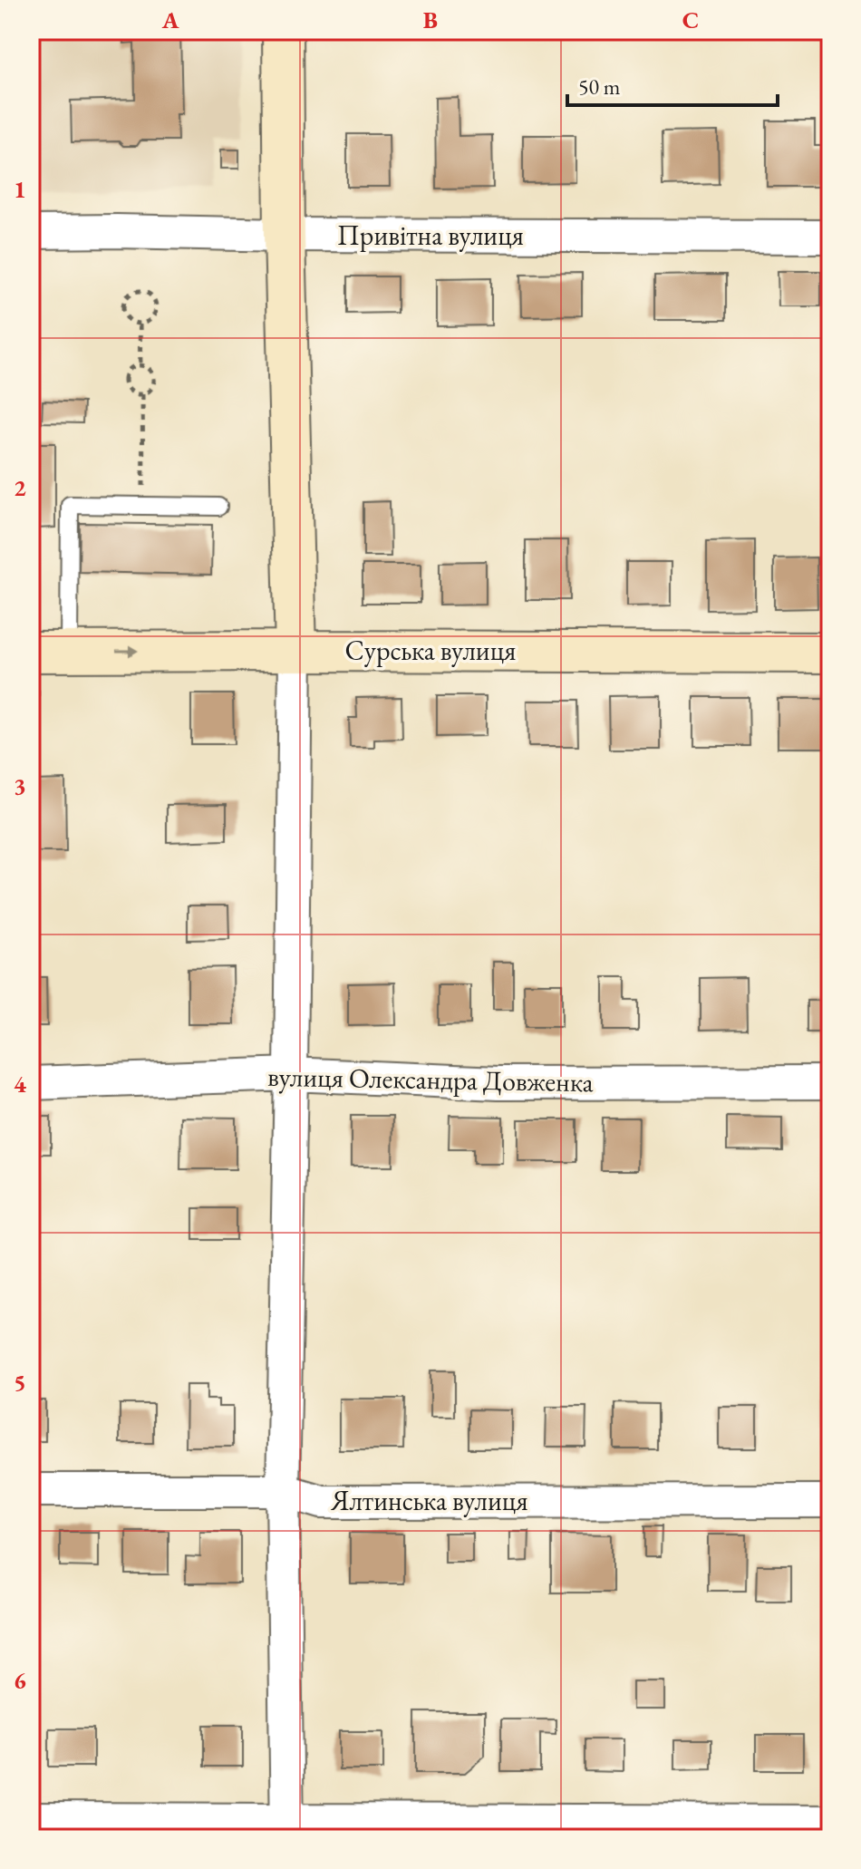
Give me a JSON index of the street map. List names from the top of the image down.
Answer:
{
  "streets": {
    "street": [
      "Привітна вулиця",
      "Сурська вулиця",
      "вулиця Олександра Довженка",
      "Ялтинська вулиця"
    ]
  },
  "scale_bar": "50 m",
  "grid": {
    "columns": ["A", "B", "C"],
    "rows": [
      "1",
      "2",
      "3",
      "4",
      "5",
      "6"
    ]
  }
}
